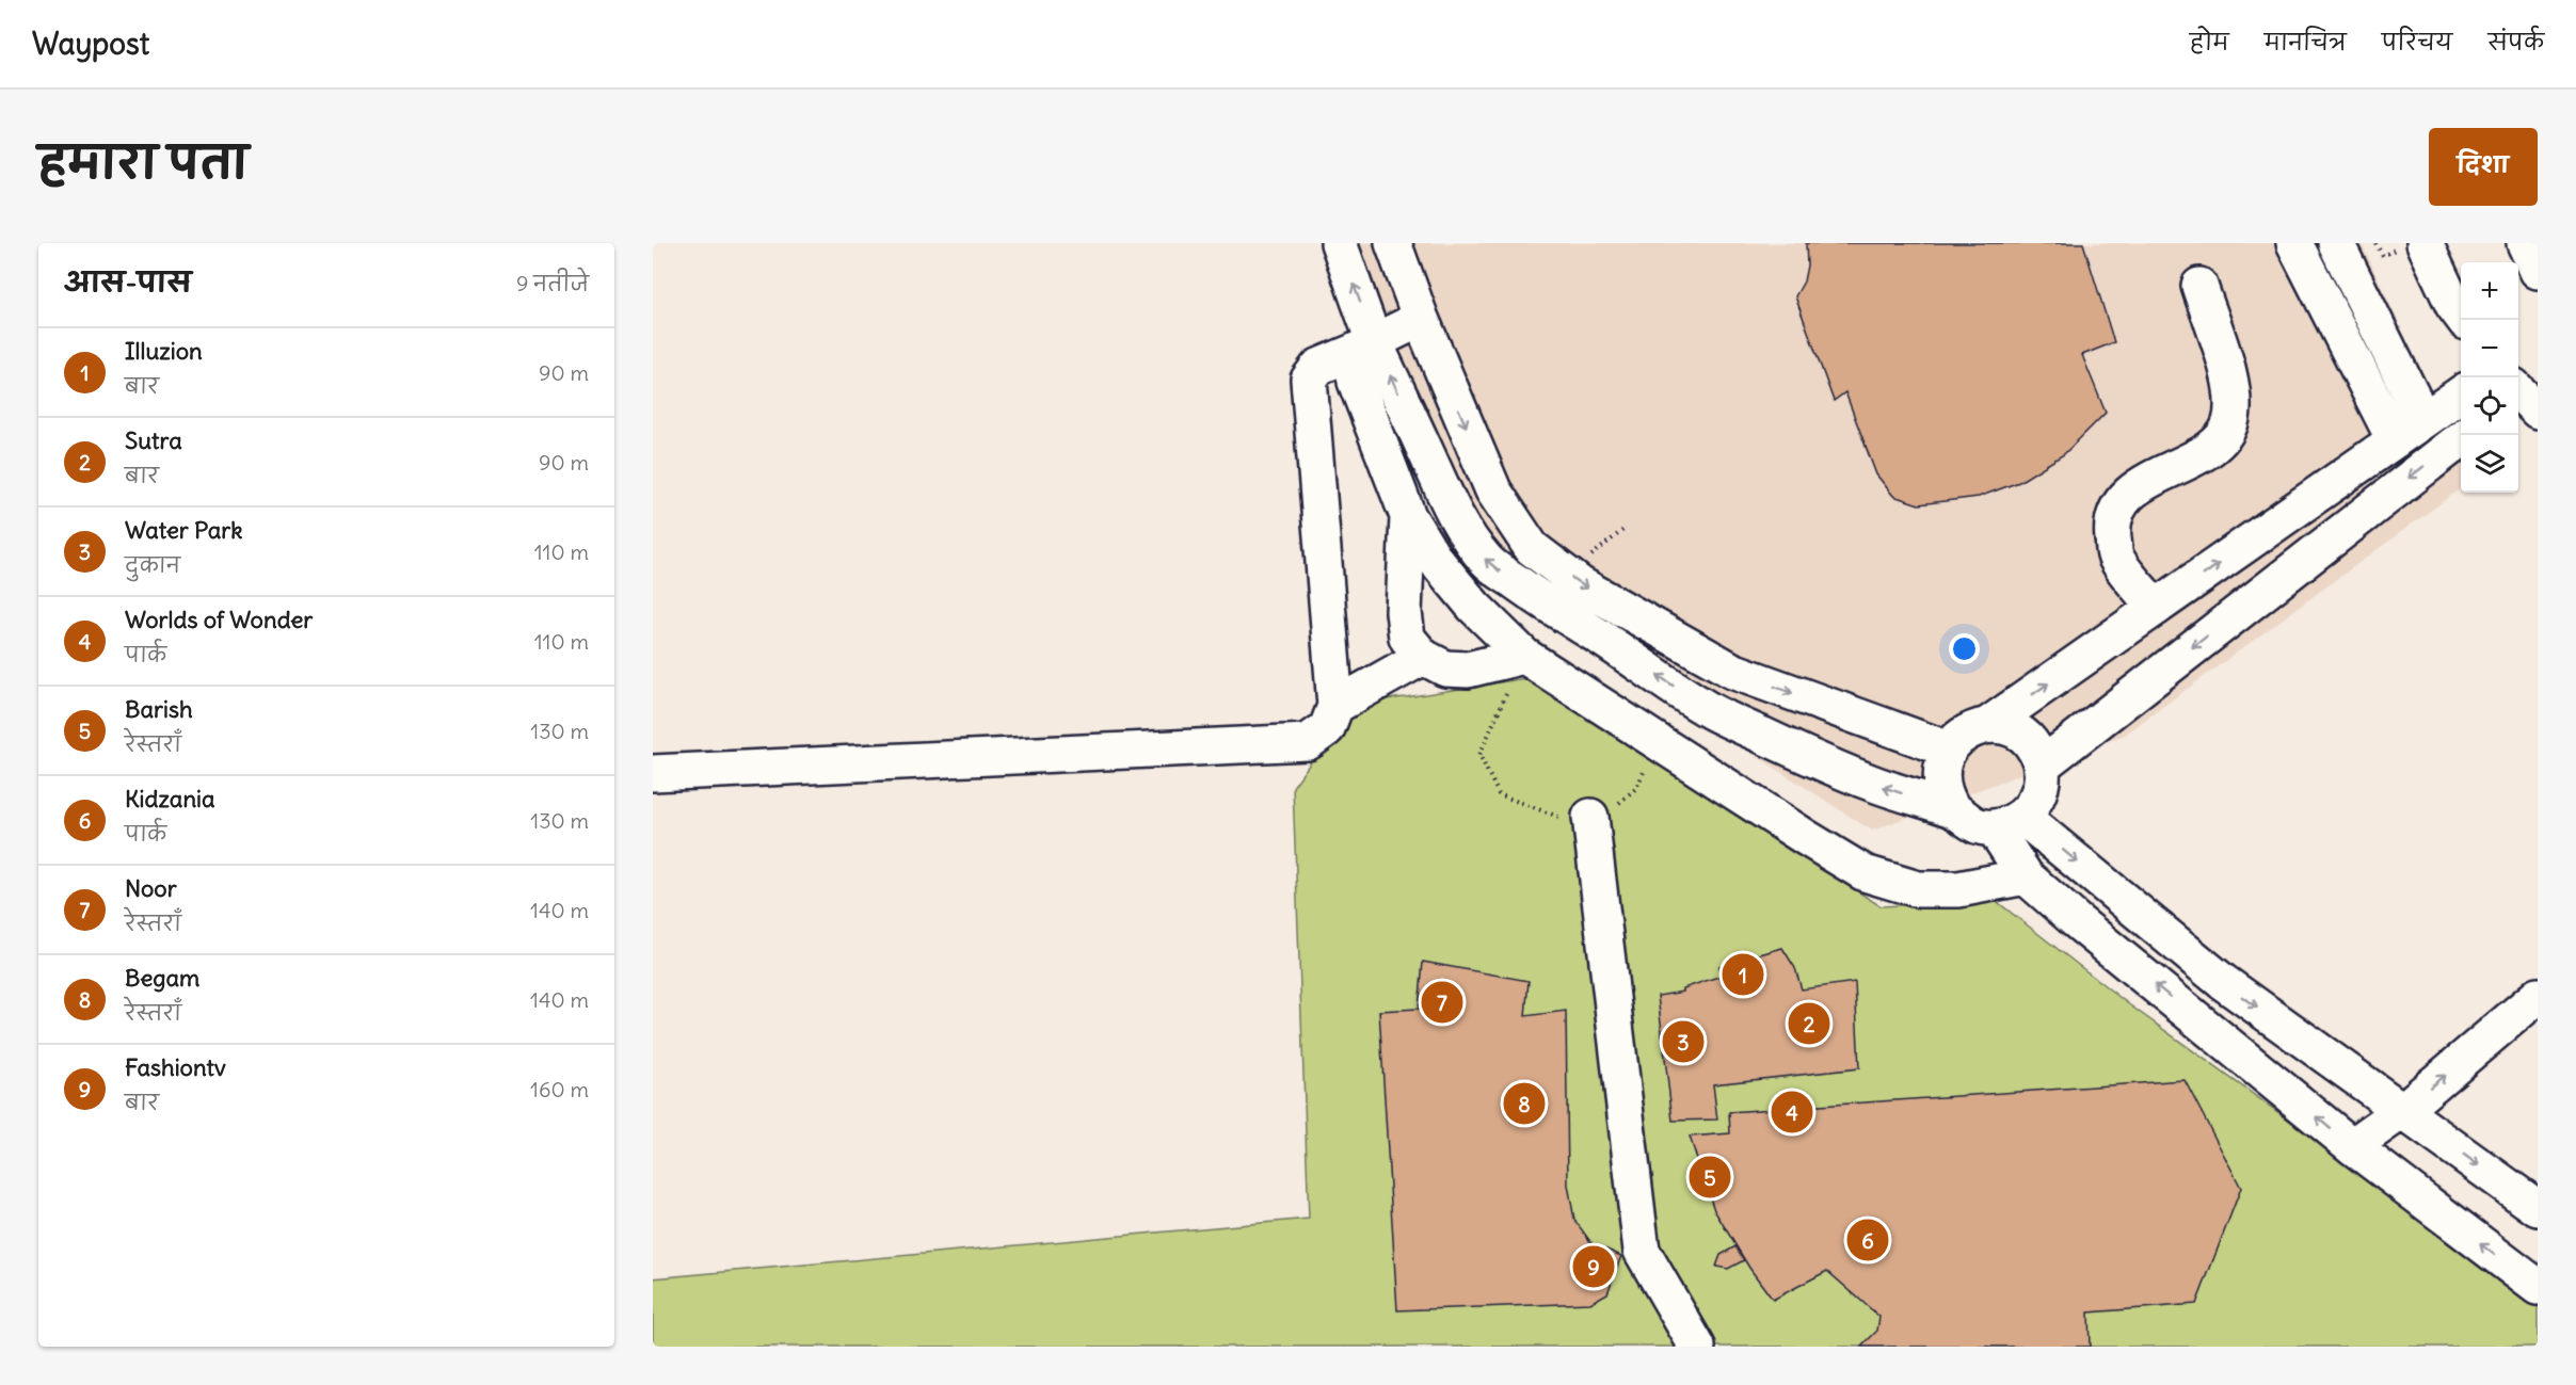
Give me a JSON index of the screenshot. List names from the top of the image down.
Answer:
{
  "page": {
    "header": "Waypost",
    "nav": [
      "होम",
      "मानचित्र",
      "परिचय",
      "संपर्क"
    ],
    "title": "हमारा पता",
    "buttons": "दिशा",
    "heading": ["आस-पास", "9 नतीजे"],
    "map_buttons": ["+", "−"],
    "list": [
      {
        "mark": "1",
        "name": "Illuzion",
        "note": "बार",
        "value": "90 m"
      },
      {
        "mark": "2",
        "name": "Sutra",
        "note": "बार",
        "value": "90 m"
      },
      {
        "mark": "3",
        "name": "Water Park",
        "note": "दुकान",
        "value": "110 m"
      },
      {
        "mark": "4",
        "name": "Worlds of Wonder",
        "note": "पार्क",
        "value": "110 m"
      },
      {
        "mark": "5",
        "name": "Barish",
        "note": "रेस्तराँ",
        "value": "130 m"
      },
      {
        "mark": "6",
        "name": "Kidzania",
        "note": "पार्क",
        "value": "130 m"
      },
      {
        "mark": "7",
        "name": "Noor",
        "note": "रेस्तराँ",
        "value": "140 m"
      },
      {
        "mark": "8",
        "name": "Begam",
        "note": "रेस्तराँ",
        "value": "140 m"
      },
      {
        "mark": "9",
        "name": "Fashiontv",
        "note": "बार",
        "value": "160 m"
      }
    ],
    "pins": [
      "1",
      "7",
      "2",
      "3",
      "8",
      "4",
      "5",
      "6",
      "9"
    ]
  }
}
